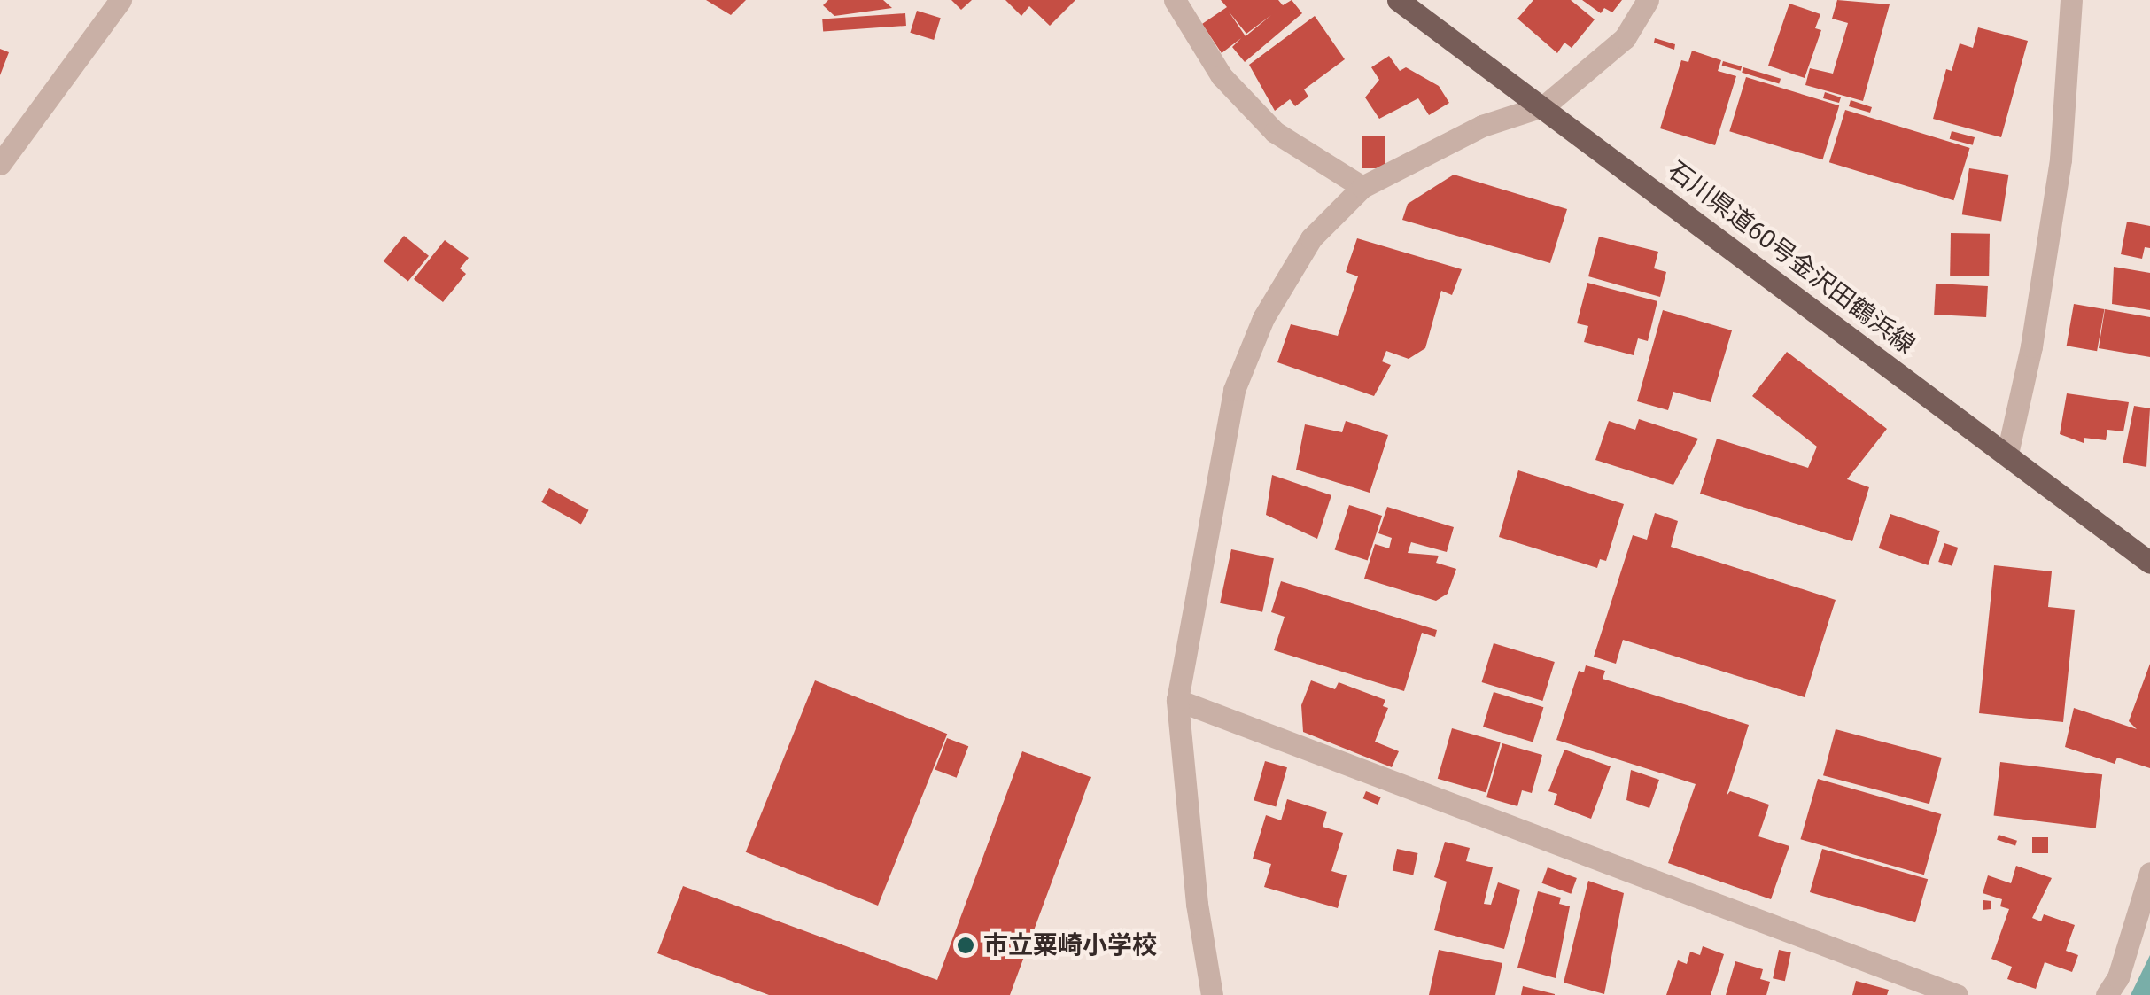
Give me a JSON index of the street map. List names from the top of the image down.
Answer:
{
  "streets": {
    "main road": ["石川県道60号金沢田鶴浜線"]
  },
  "places": ["市立粟崎小学校"]
}
